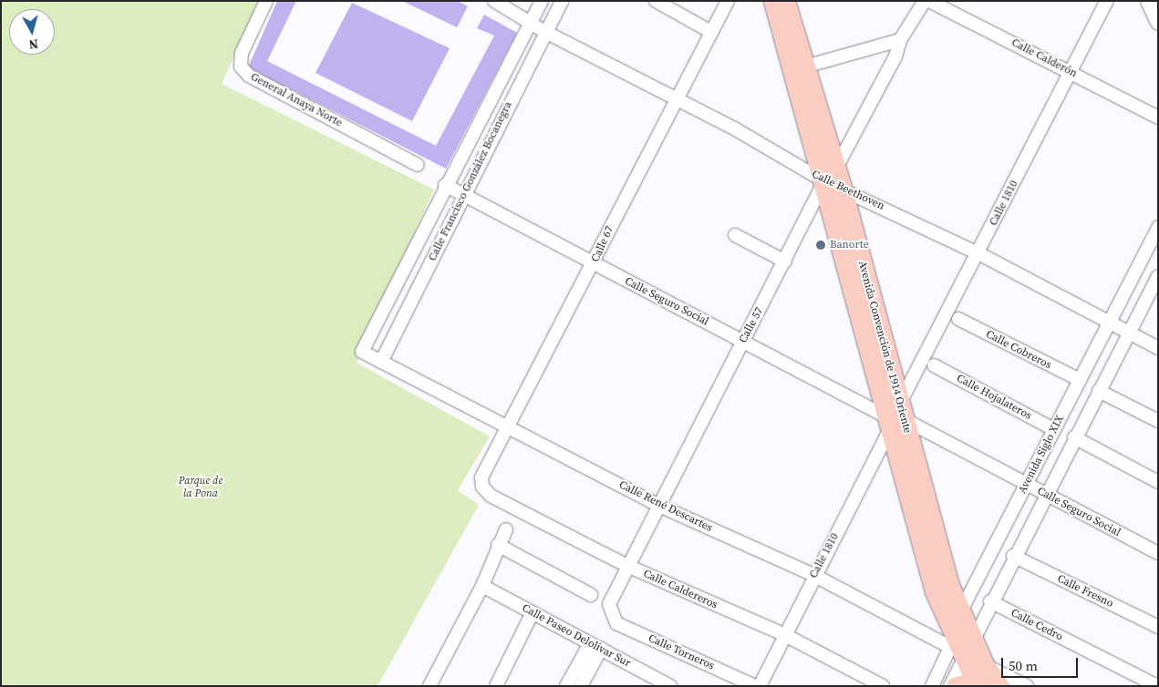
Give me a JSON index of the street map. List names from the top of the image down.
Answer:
{
  "streets": {
    "main road": ["Avenida Convención de 1914 Oriente"],
    "street": [
      "Calle Calderón",
      "General Anaya Norte",
      "Calle Francisco González Bocanegra",
      "Calle Beethoven",
      "Calle 1810",
      "Calle 67",
      "Calle Seguro Social",
      "Calle 57",
      "Calle Cobreros",
      "Calle Hojalateros",
      "Avenida Siglo XIX",
      "Calle René Descartes",
      "Calle Caldereros",
      "Calle Fresno",
      "Calle Cedro",
      "Calle Paseo Delolivar Sur",
      "Calle Torneros"
    ]
  },
  "crossings": [
    ["Calle Calderón", "Calle 1810"],
    ["Calle Francisco González Bocanegra", "Calle Beethoven"],
    ["Calle Francisco González Bocanegra", "Calle Seguro Social"],
    ["Calle Francisco González Bocanegra", "Calle René Descartes"],
    ["Calle Beethoven", "Calle 1810"],
    ["Calle Beethoven", "Calle 67"],
    ["Calle Beethoven", "Calle 57"],
    ["Calle Beethoven", "Avenida Convención de 1914 Oriente"],
    ["Calle Beethoven", "Avenida Siglo XIX"],
    ["Calle 1810", "Calle Seguro Social"],
    ["Calle 1810", "Avenida Convención de 1914 Oriente"],
    ["Calle 1810", "Calle René Descartes"],
    ["Calle 1810", "Calle Caldereros"],
    ["Calle 67", "Calle Seguro Social"],
    ["Calle 67", "Calle René Descartes"],
    ["Calle 67", "Calle Caldereros"],
    ["Calle Seguro Social", "Calle 57"],
    ["Calle Seguro Social", "Avenida Convención de 1914 Oriente"],
    ["Calle Seguro Social", "Avenida Siglo XIX"],
    ["Calle 57", "Avenida Convención de 1914 Oriente"],
    ["Calle 57", "Calle René Descartes"],
    ["Calle 57", "Calle Caldereros"],
    ["Calle 57", "Calle Torneros"],
    ["Avenida Convención de 1914 Oriente", "Avenida Siglo XIX"],
    ["Avenida Convención de 1914 Oriente", "Calle René Descartes"],
    ["Calle Cobreros", "Avenida Siglo XIX"],
    ["Calle Hojalateros", "Avenida Siglo XIX"],
    ["Avenida Siglo XIX", "Calle René Descartes"],
    ["Avenida Siglo XIX", "Calle Fresno"],
    ["Avenida Siglo XIX", "Calle Cedro"]
  ],
  "parks": ["Parque de la Pona"],
  "places": ["Banorte"],
  "scale_bar": "50 m",
  "north": "bottom"
}
